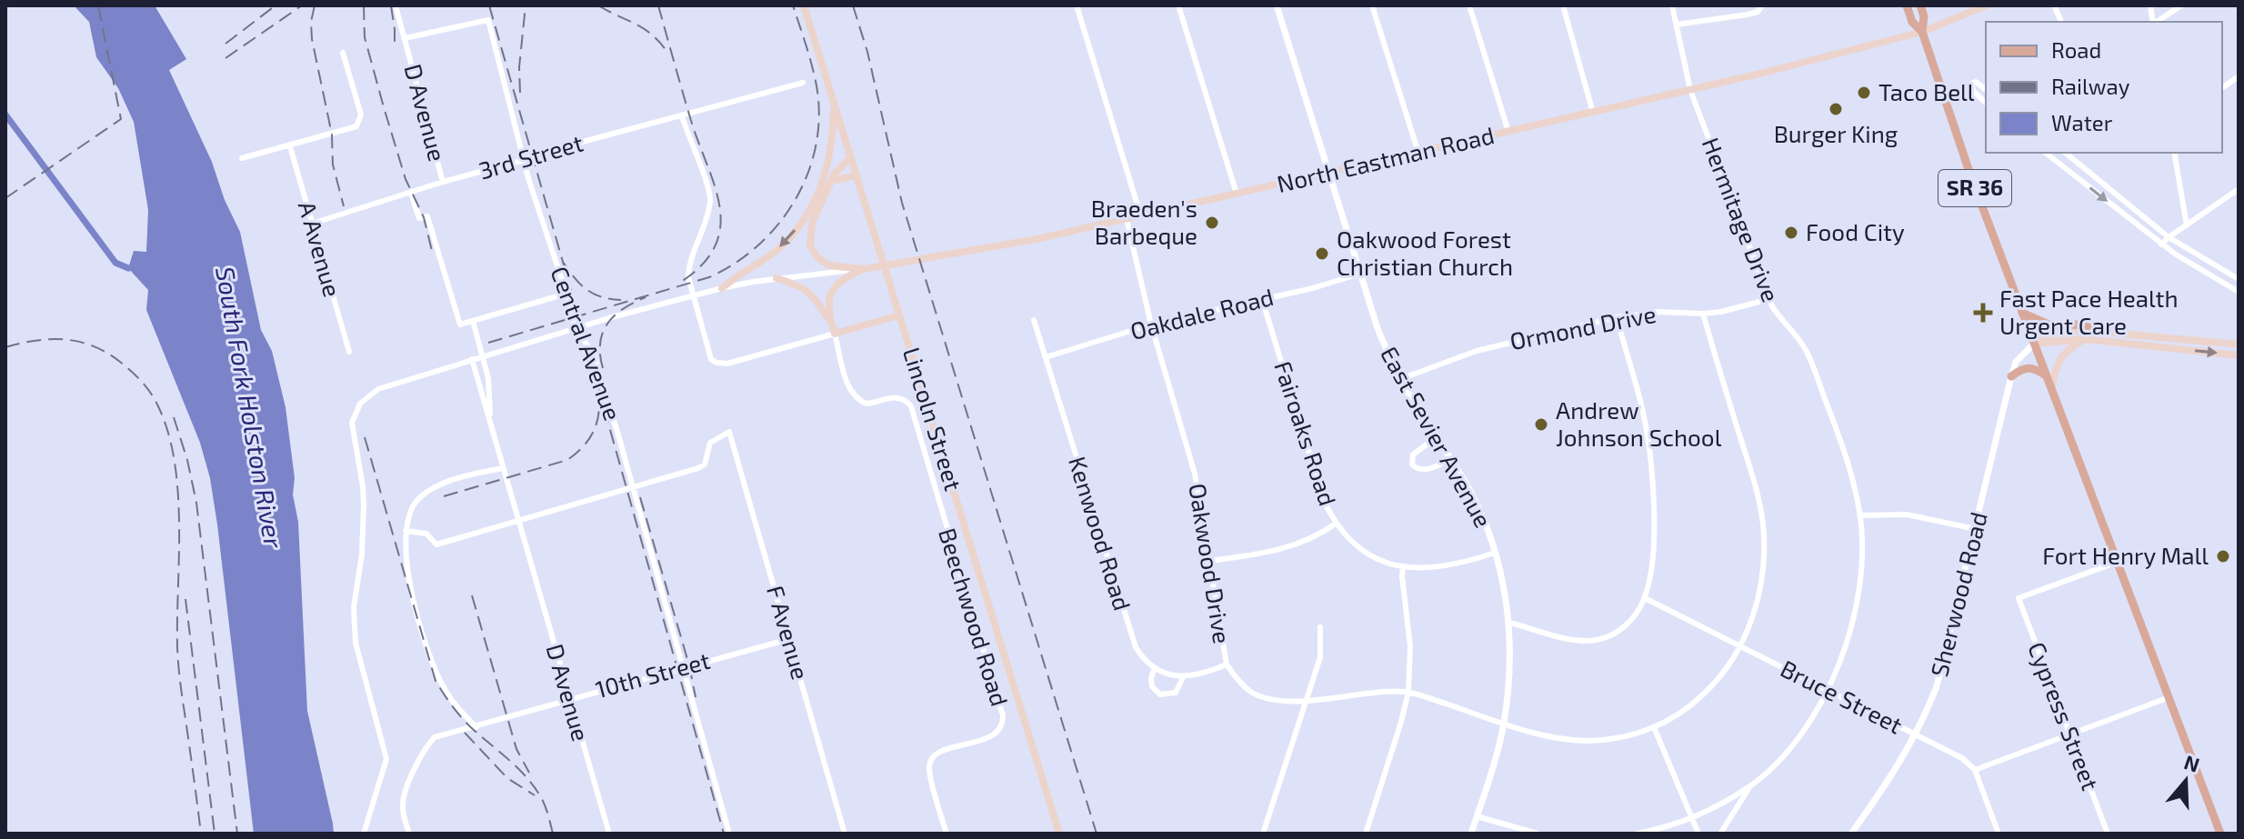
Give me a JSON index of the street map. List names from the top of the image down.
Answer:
{
  "streets": {
    "main road": [
      "North Eastman Road",
      "SR 36",
      "Lincoln Street",
      "Beechwood Road"
    ],
    "street": [
      "D Avenue",
      "3rd Street",
      "Hermitage Drive",
      "A Avenue",
      "Oakdale Road",
      "Ormond Drive",
      "Central Avenue",
      "Fairoaks Road",
      "East Sevier Avenue",
      "Kenwood Road",
      "Oakwood Drive",
      "Sherwood Road",
      "F Avenue",
      "10th Street",
      "Bruce Street",
      "Cypress Street"
    ]
  },
  "crossings": [
    ["D Avenue", "3rd Street"],
    ["D Avenue", "North Eastman Road"],
    ["D Avenue", "Central Avenue"],
    ["D Avenue", "10th Street"],
    ["3rd Street", "Central Avenue"],
    ["North Eastman Road", "SR 36"],
    ["North Eastman Road", "Hermitage Drive"],
    ["North Eastman Road", "Central Avenue"],
    ["North Eastman Road", "East Sevier Avenue"],
    ["North Eastman Road", "Oakwood Drive"],
    ["SR 36", "Sherwood Road"],
    ["SR 36", "Cypress Street"],
    ["Hermitage Drive", "Ormond Drive"],
    ["Hermitage Drive", "Bruce Street"],
    ["Oakdale Road", "Fairoaks Road"],
    ["Oakdale Road", "East Sevier Avenue"],
    ["Oakdale Road", "Kenwood Road"],
    ["Oakdale Road", "Oakwood Drive"],
    ["Ormond Drive", "East Sevier Avenue"],
    ["Ormond Drive", "Oakwood Drive"],
    ["Central Avenue", "F Avenue"],
    ["Central Avenue", "10th Street"],
    ["Fairoaks Road", "East Sevier Avenue"],
    ["East Sevier Avenue", "Oakwood Drive"],
    ["Oakwood Drive", "Bruce Street"],
    ["Sherwood Road", "Bruce Street"],
    ["F Avenue", "10th Street"]
  ],
  "water": ["South Fork Holston River"],
  "places": {
    "other": [
      "Taco Bell",
      "Burger King",
      "Braeden's Barbeque",
      "Food City",
      "Oakwood Forest Christian Church",
      "Andrew Johnson School",
      "Fort Henry Mall"
    ],
    "health": ["Fast Pace Health Urgent Care"]
  },
  "legend": ["Road", "Railway", "Water"],
  "north": "top"
}
